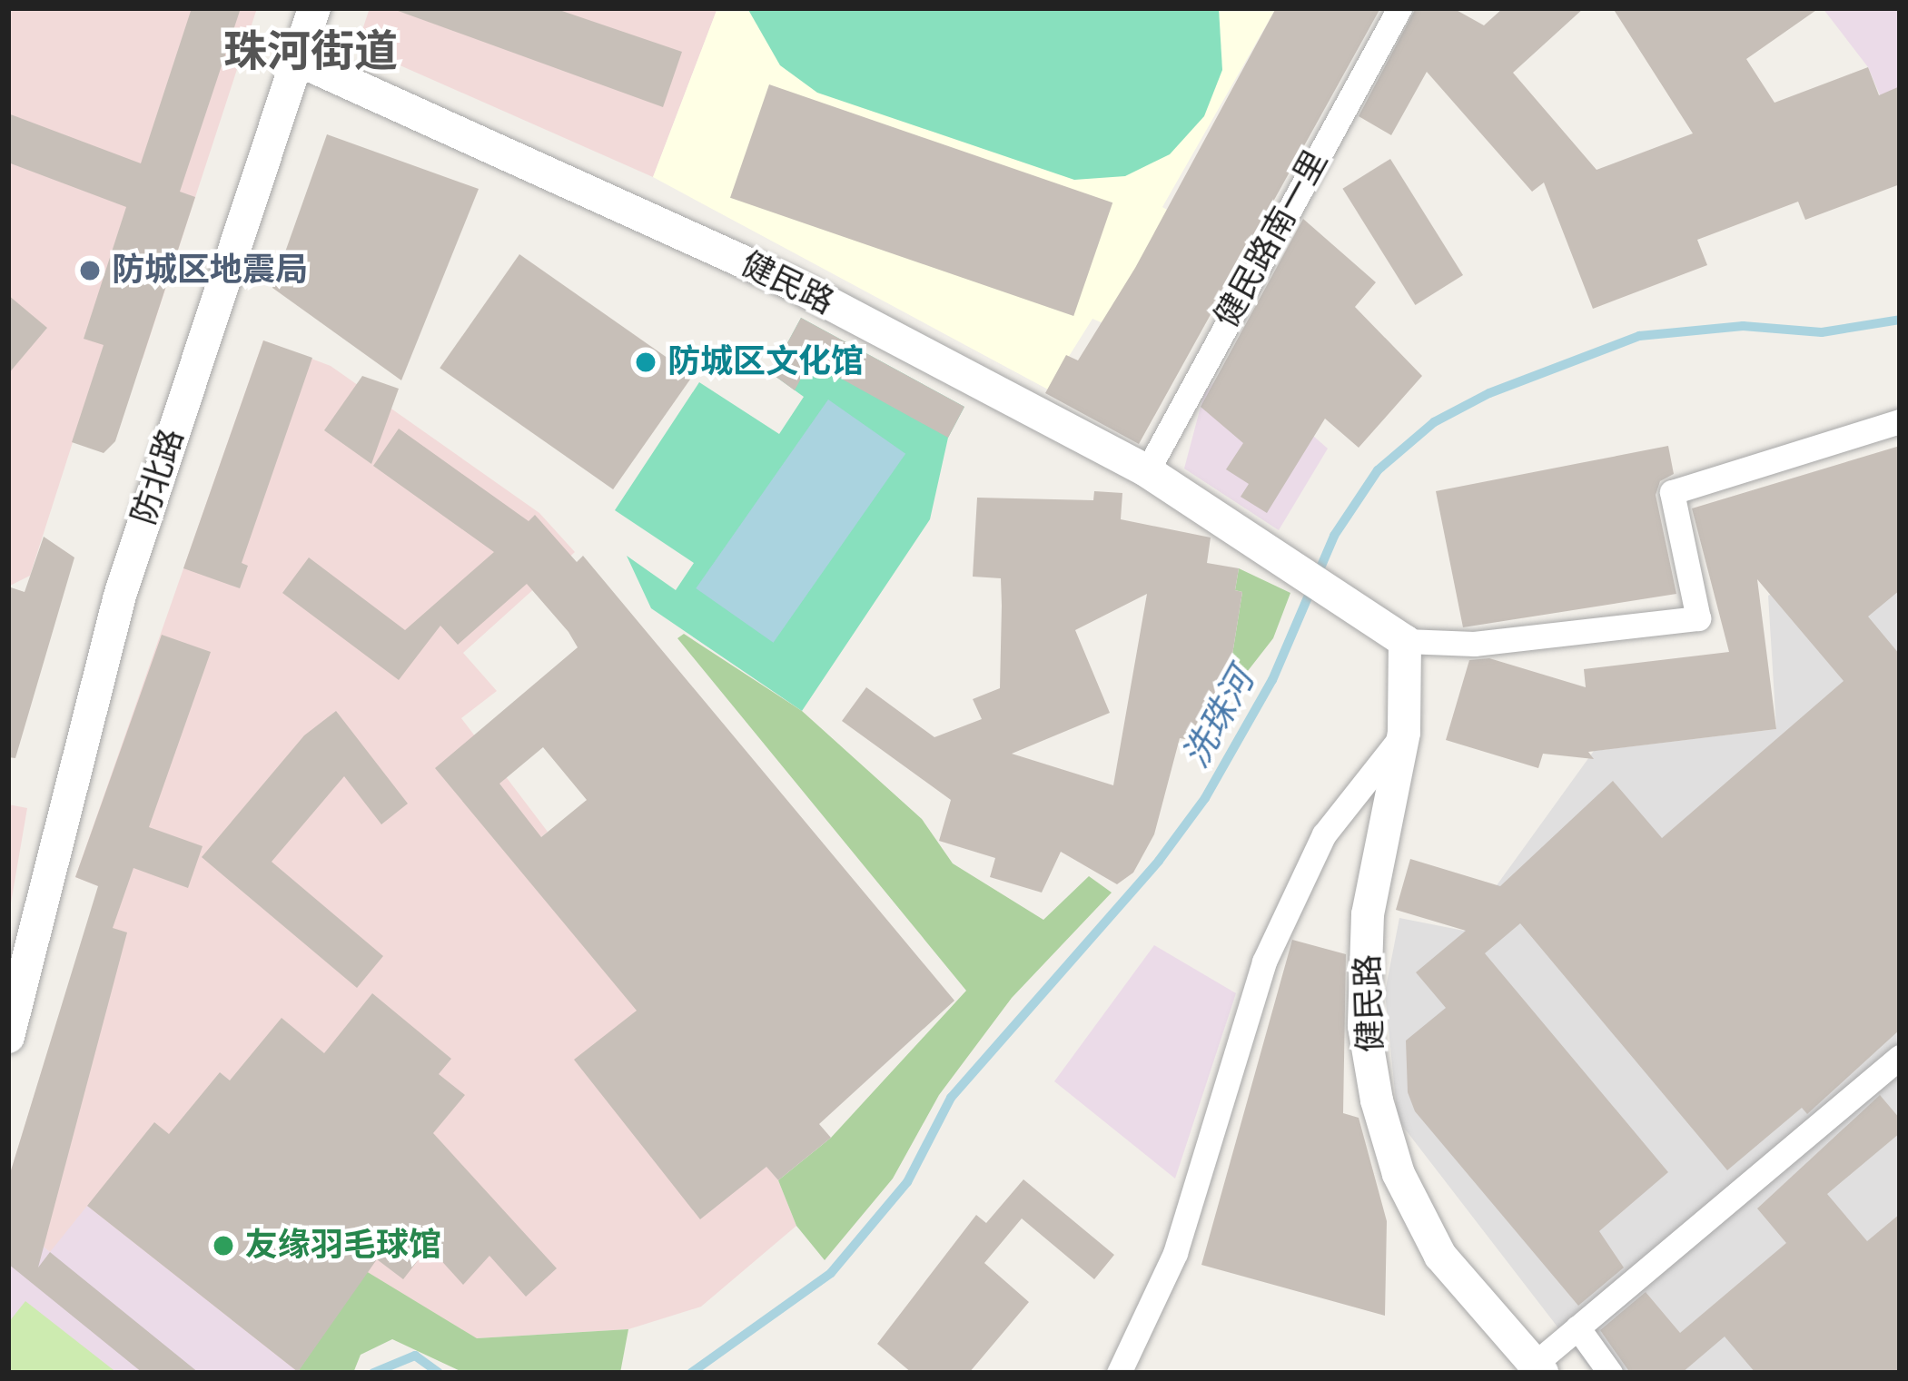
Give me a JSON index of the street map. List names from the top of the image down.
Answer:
{
  "streets": {
    "street": ["健民路南一里", "健民路", "防北路"]
  },
  "crossings": [
    ["健民路南一里", "健民路"],
    ["健民路", "防北路"]
  ],
  "districts": ["珠河街道"],
  "water": ["洗珠河"],
  "places": ["防城区地震局", "防城区文化馆", "友缘羽毛球馆"]
}
